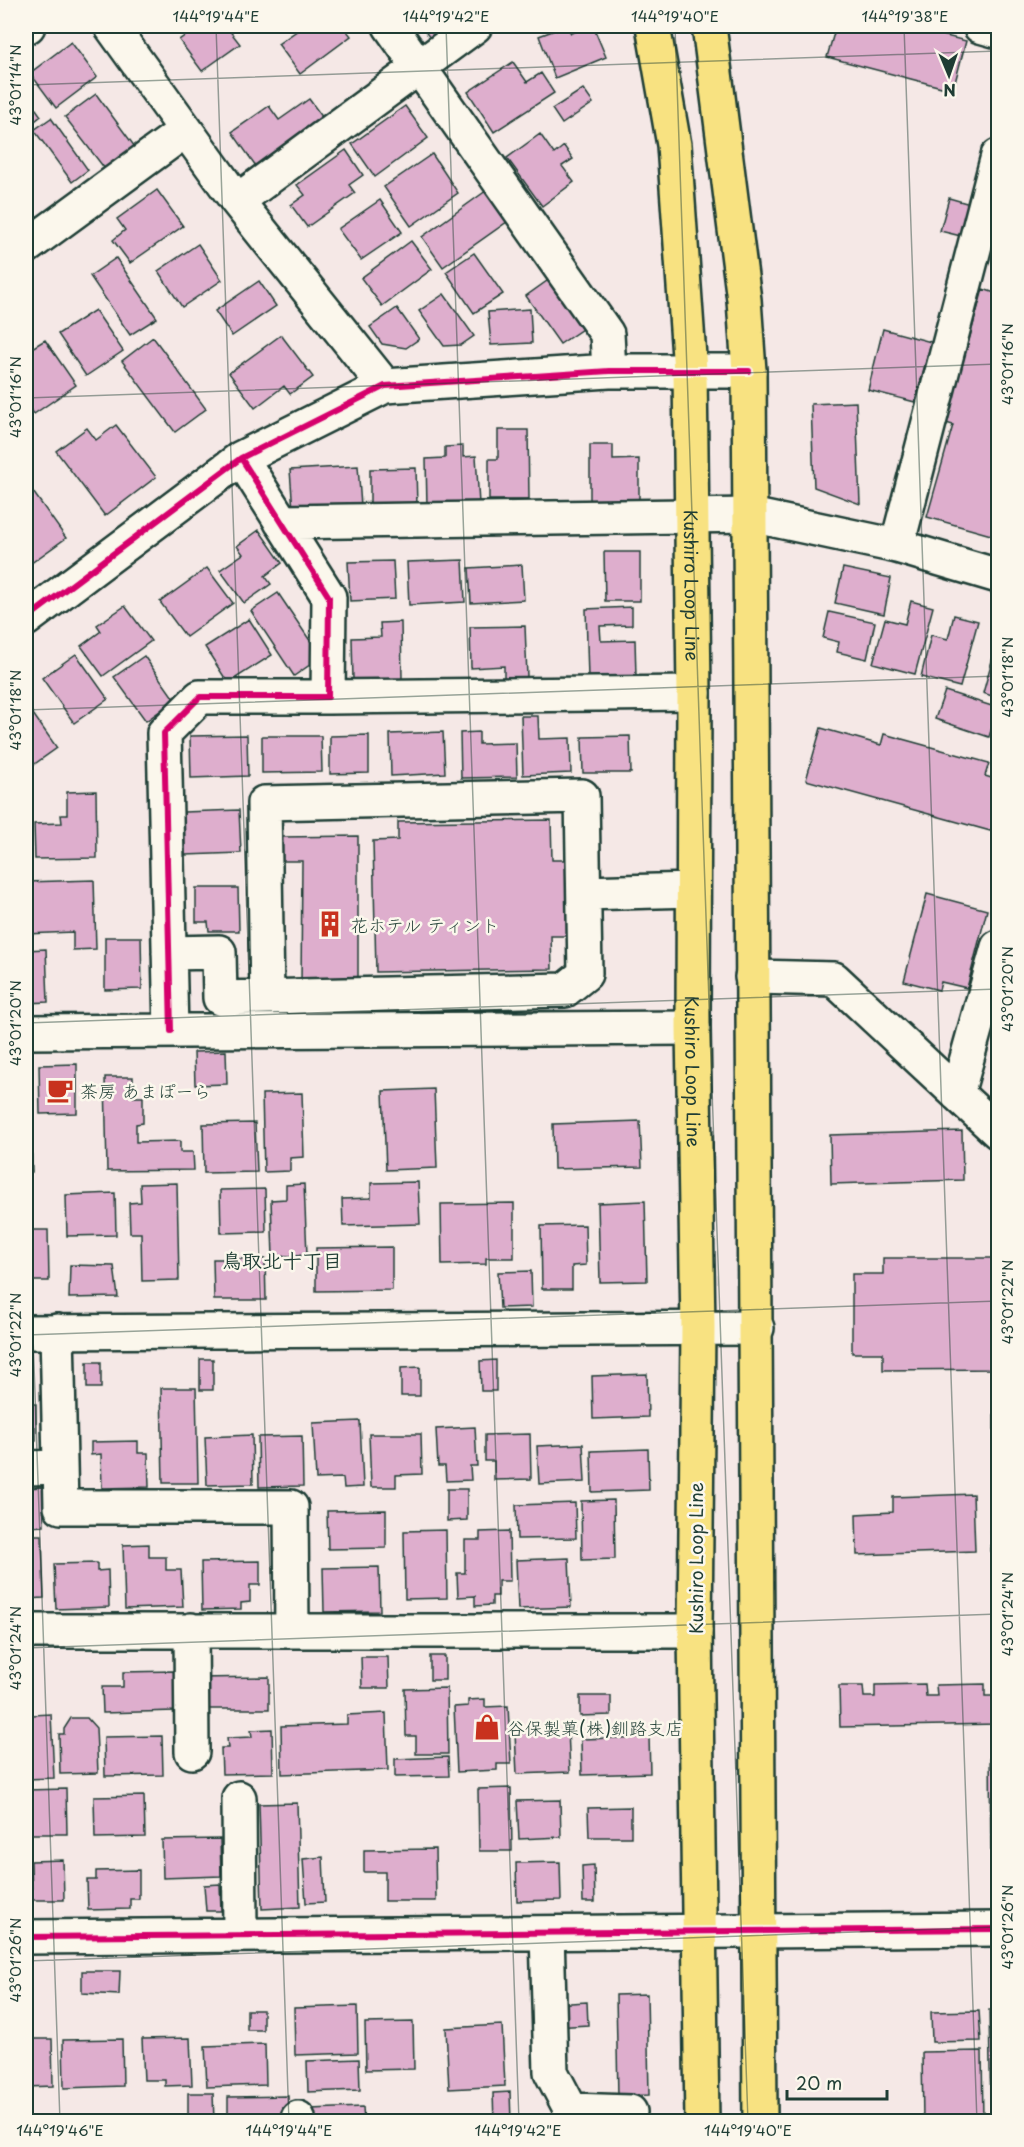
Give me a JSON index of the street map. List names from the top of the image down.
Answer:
{
  "streets": {
    "main road": ["Kushiro Loop Line"]
  },
  "districts": ["鳥取北十丁目"],
  "places": {
    "building": ["花ホテル ティント"],
    "cafe": ["茶房 あまぽーら"],
    "shop": ["谷保製菓(株)釧路支店"]
  },
  "scale_bar": "20 m",
  "north": "bottom",
  "coordinates": [
    "144°19'44\"E",
    "144°19'42\"E",
    "144°19'40\"E",
    "144°19'38\"E",
    "43°01'14\"N",
    "43°01'16\"N",
    "43°01'18\"N",
    "43°01'20\"N",
    "43°01'22\"N",
    "43°01'24\"N",
    "43°01'26\"N",
    "144°19'46\"E"
  ]
}
